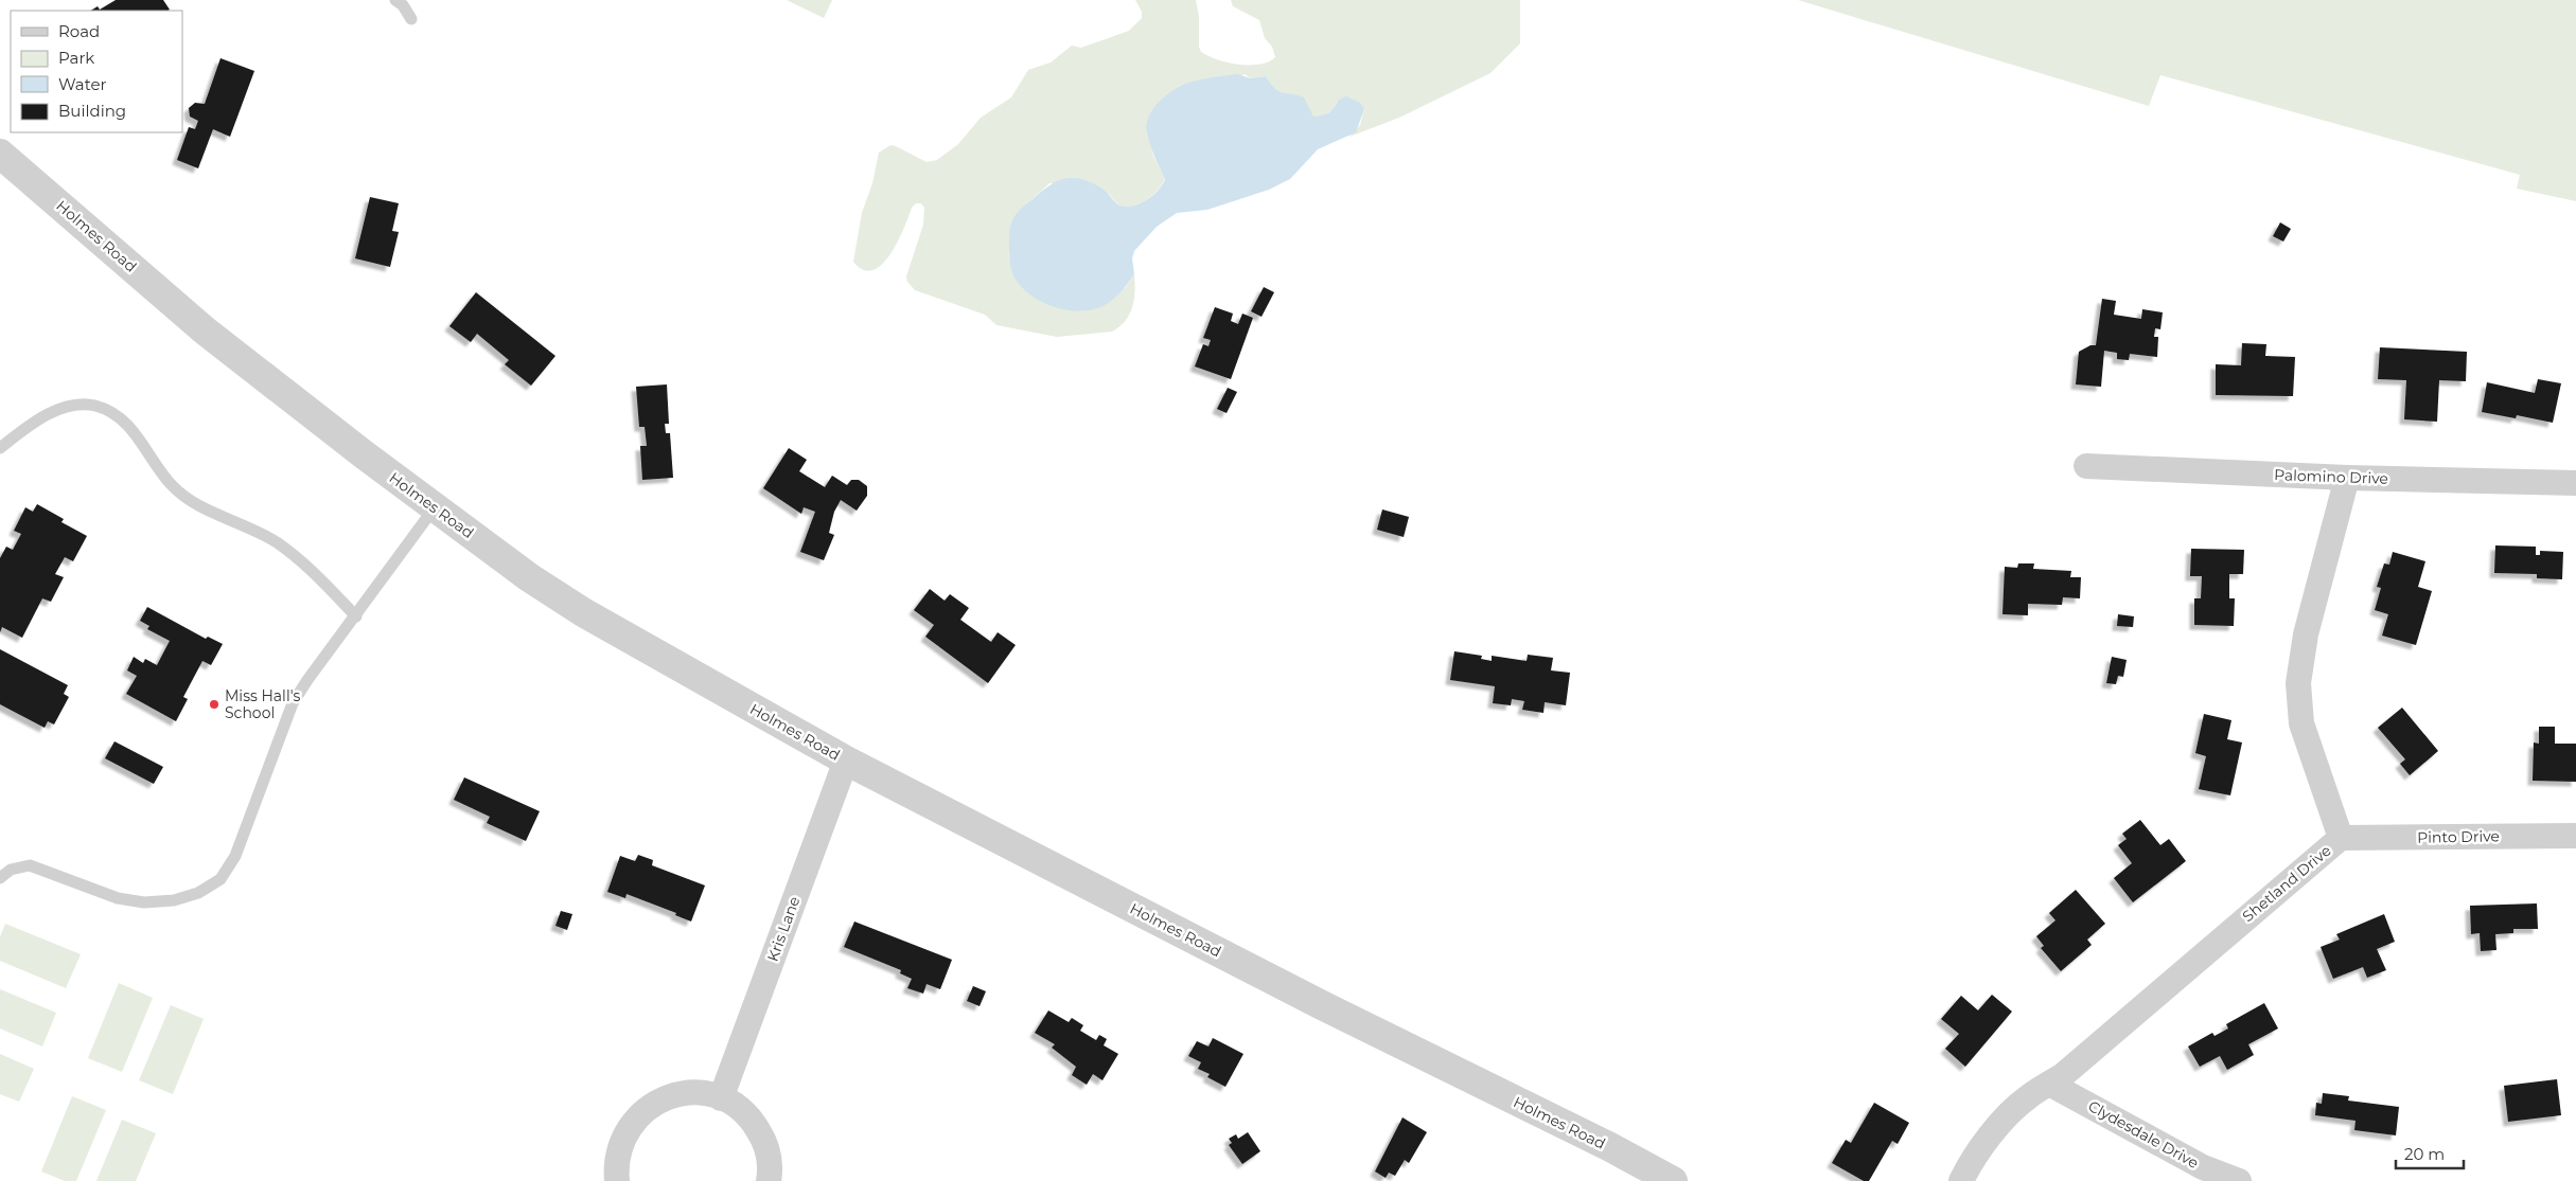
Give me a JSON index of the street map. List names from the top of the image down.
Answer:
{
  "streets": {
    "street": [
      "Holmes Road",
      "Palomino Drive",
      "Pinto Drive",
      "Shetland Drive",
      "Kris Lane",
      "Clydesdale Drive"
    ]
  },
  "crossings": [
    ["Holmes Road", "Kris Lane"],
    ["Palomino Drive", "Shetland Drive"],
    ["Pinto Drive", "Shetland Drive"],
    ["Shetland Drive", "Clydesdale Drive"]
  ],
  "places": ["Miss Hall's School"],
  "legend": [
    "Road",
    "Park",
    "Water",
    "Building"
  ],
  "scale_bar": "20 m"
}
